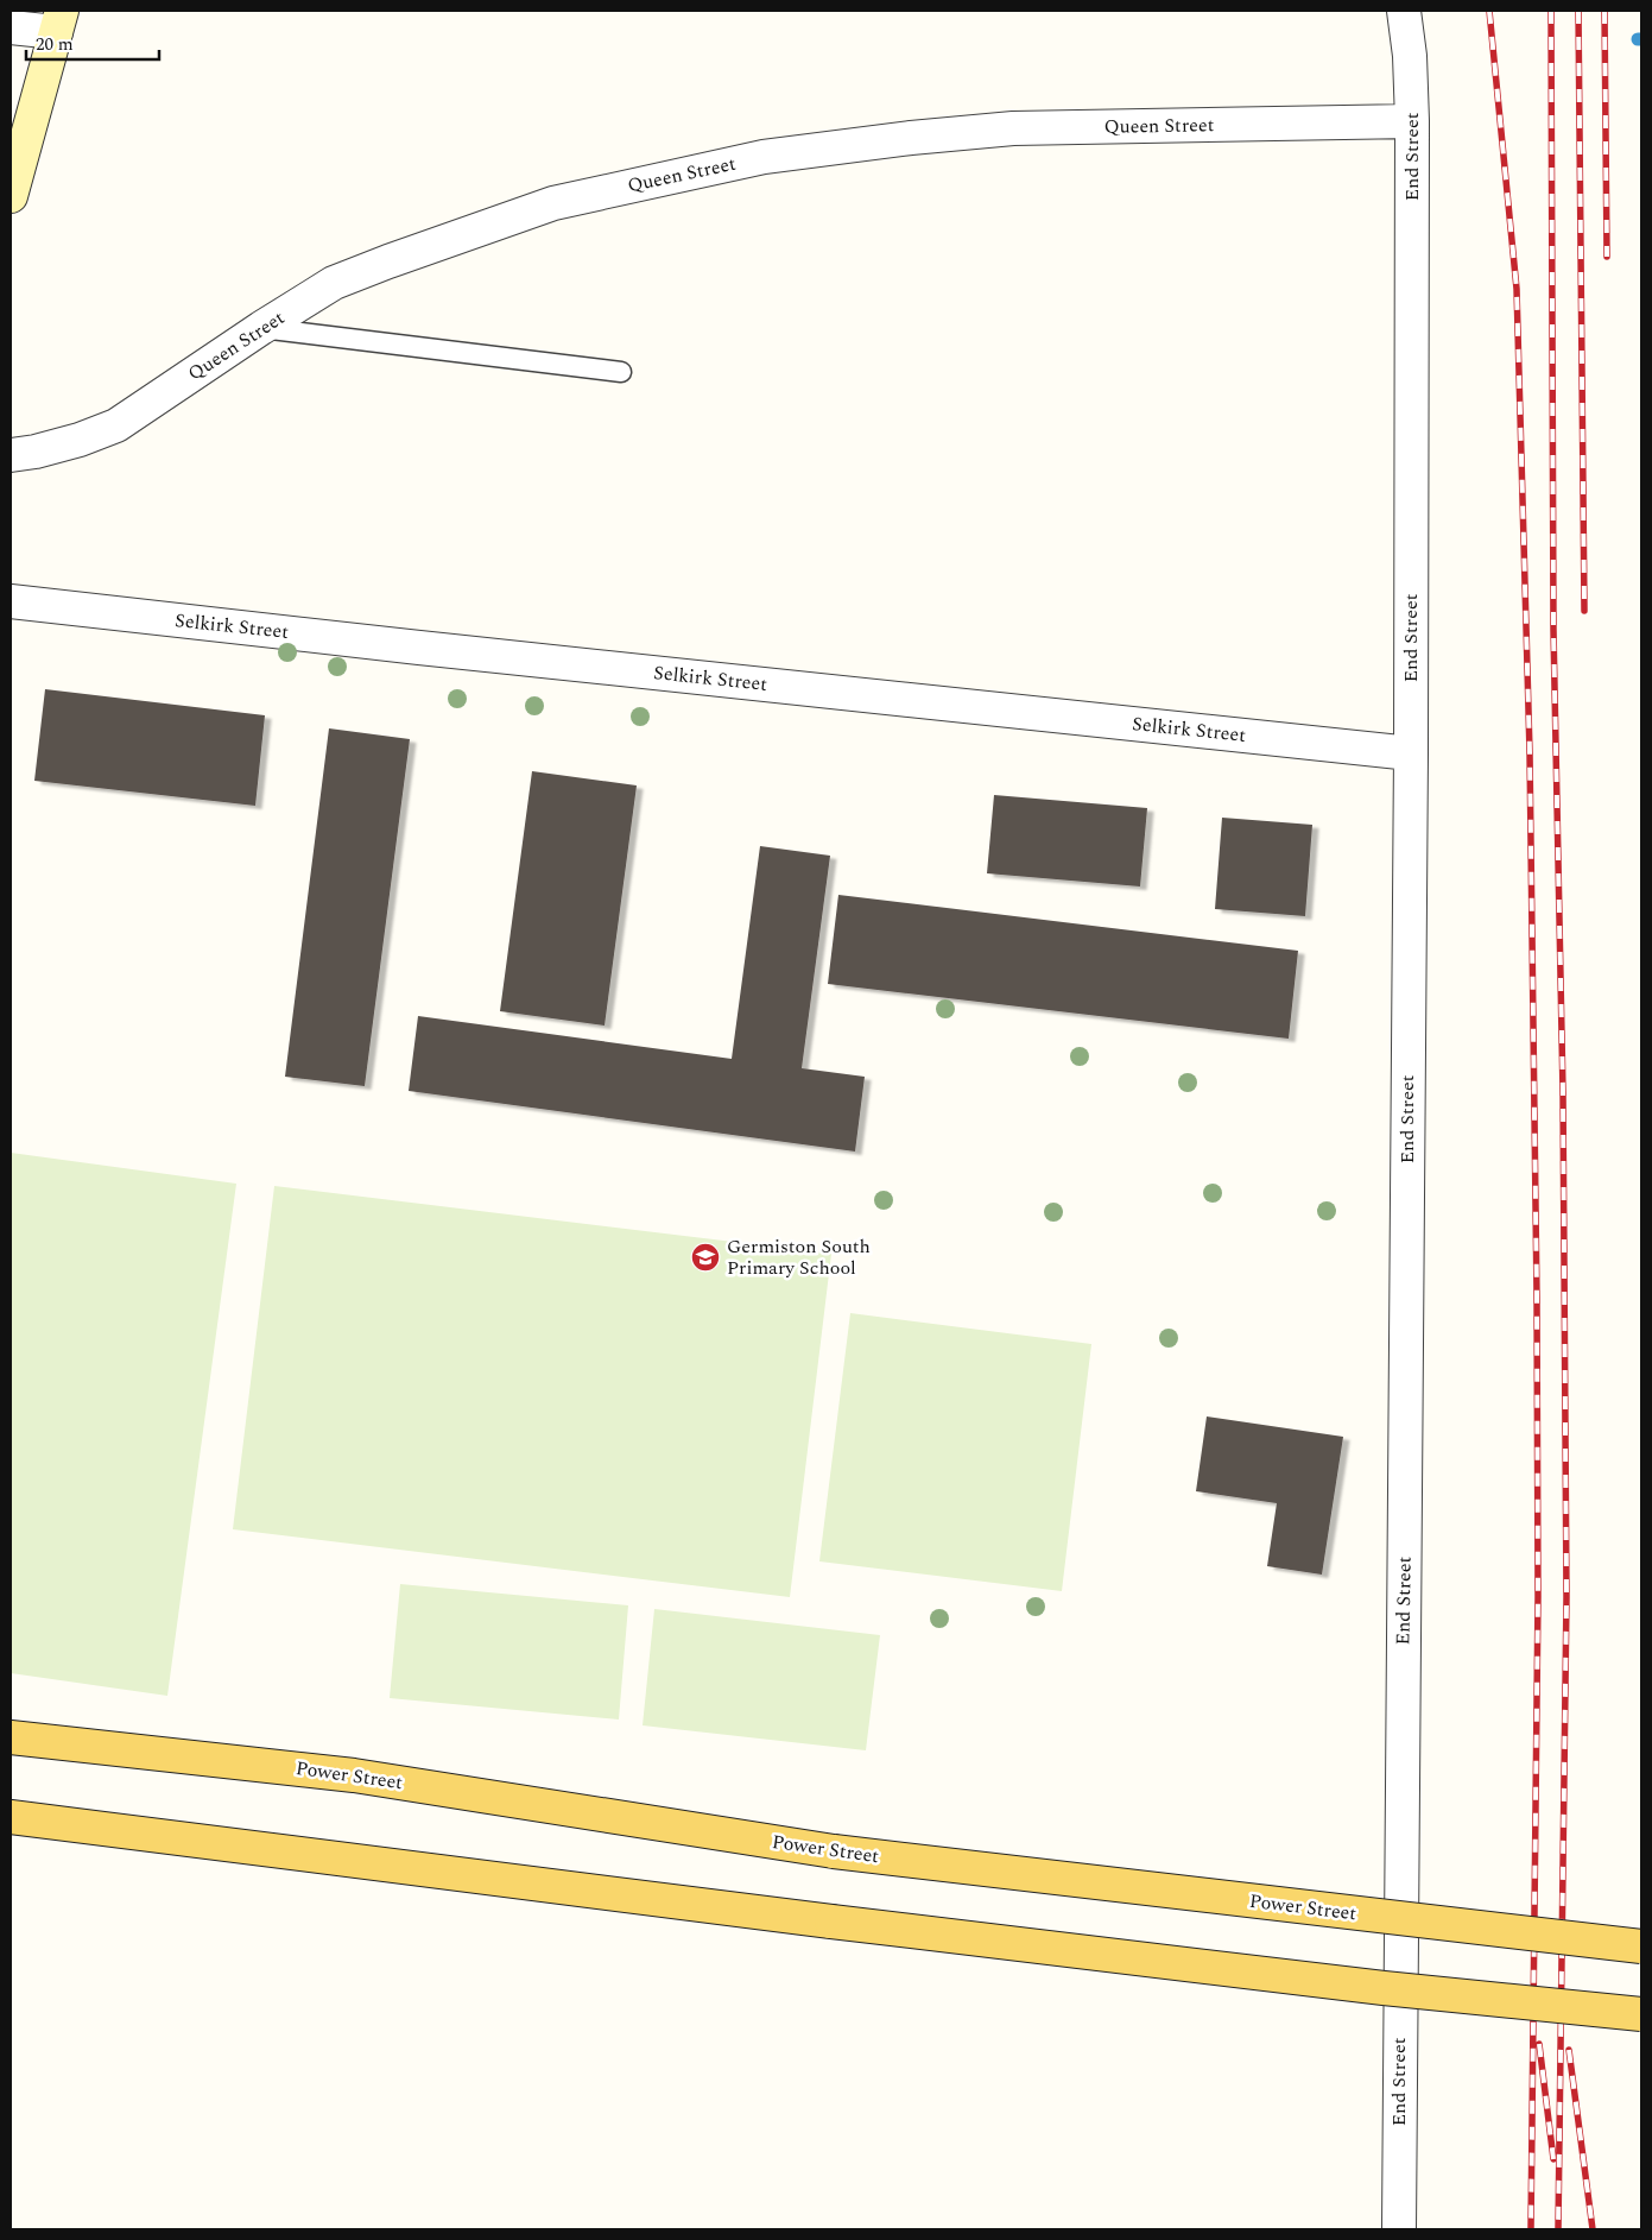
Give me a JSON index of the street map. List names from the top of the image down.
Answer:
{
  "streets": {
    "main road": ["Power Street"],
    "street": ["Queen Street", "End Street", "Selkirk Street"]
  },
  "crossings": [
    ["Queen Street", "End Street"],
    ["End Street", "Selkirk Street"]
  ],
  "places": {
    "school or university": ["Germiston South Primary School"]
  },
  "scale_bar": "20 m"
}
